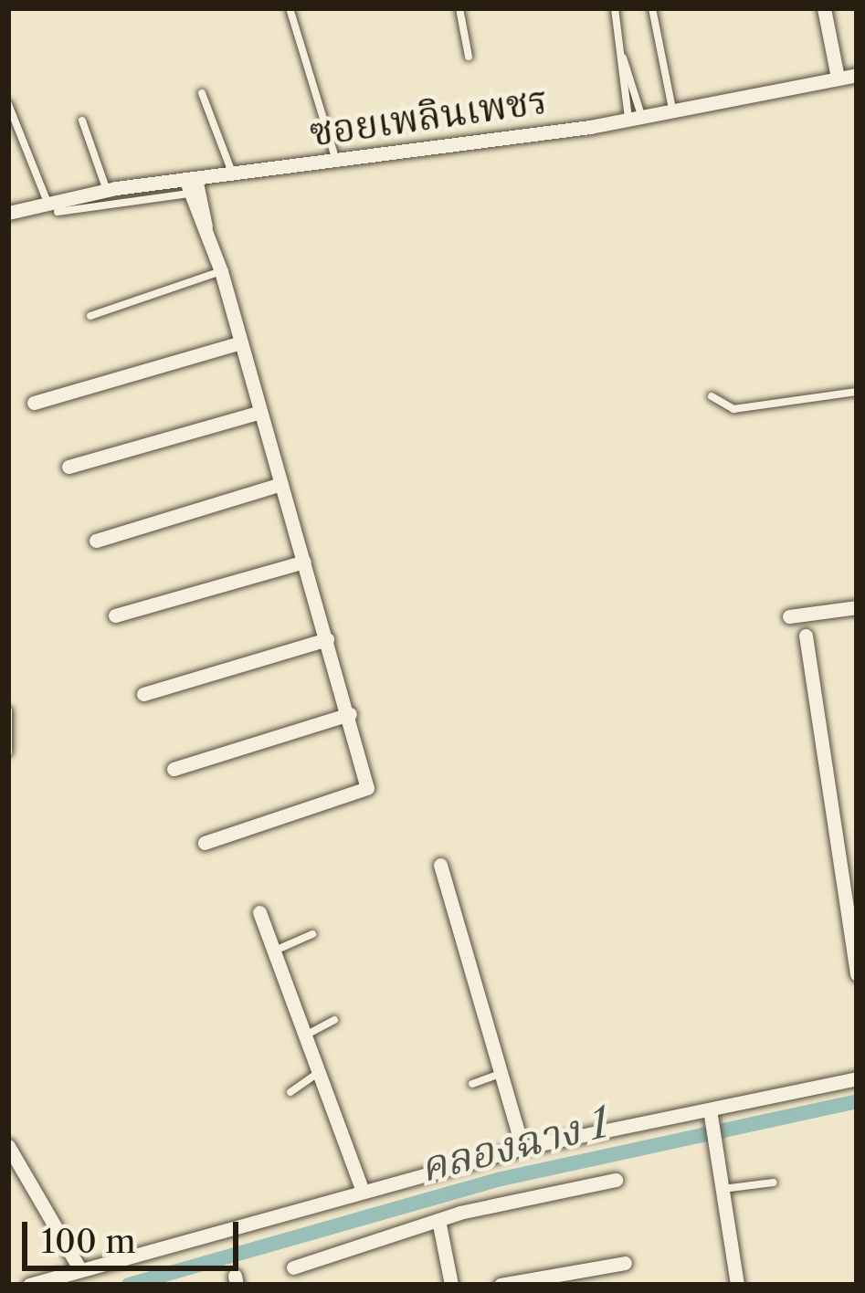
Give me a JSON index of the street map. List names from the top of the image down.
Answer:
{
  "streets": {
    "street": ["ซอยเพลินเพชร"]
  },
  "water": ["คลองฉาง 1"],
  "scale_bar": "100 m"
}
